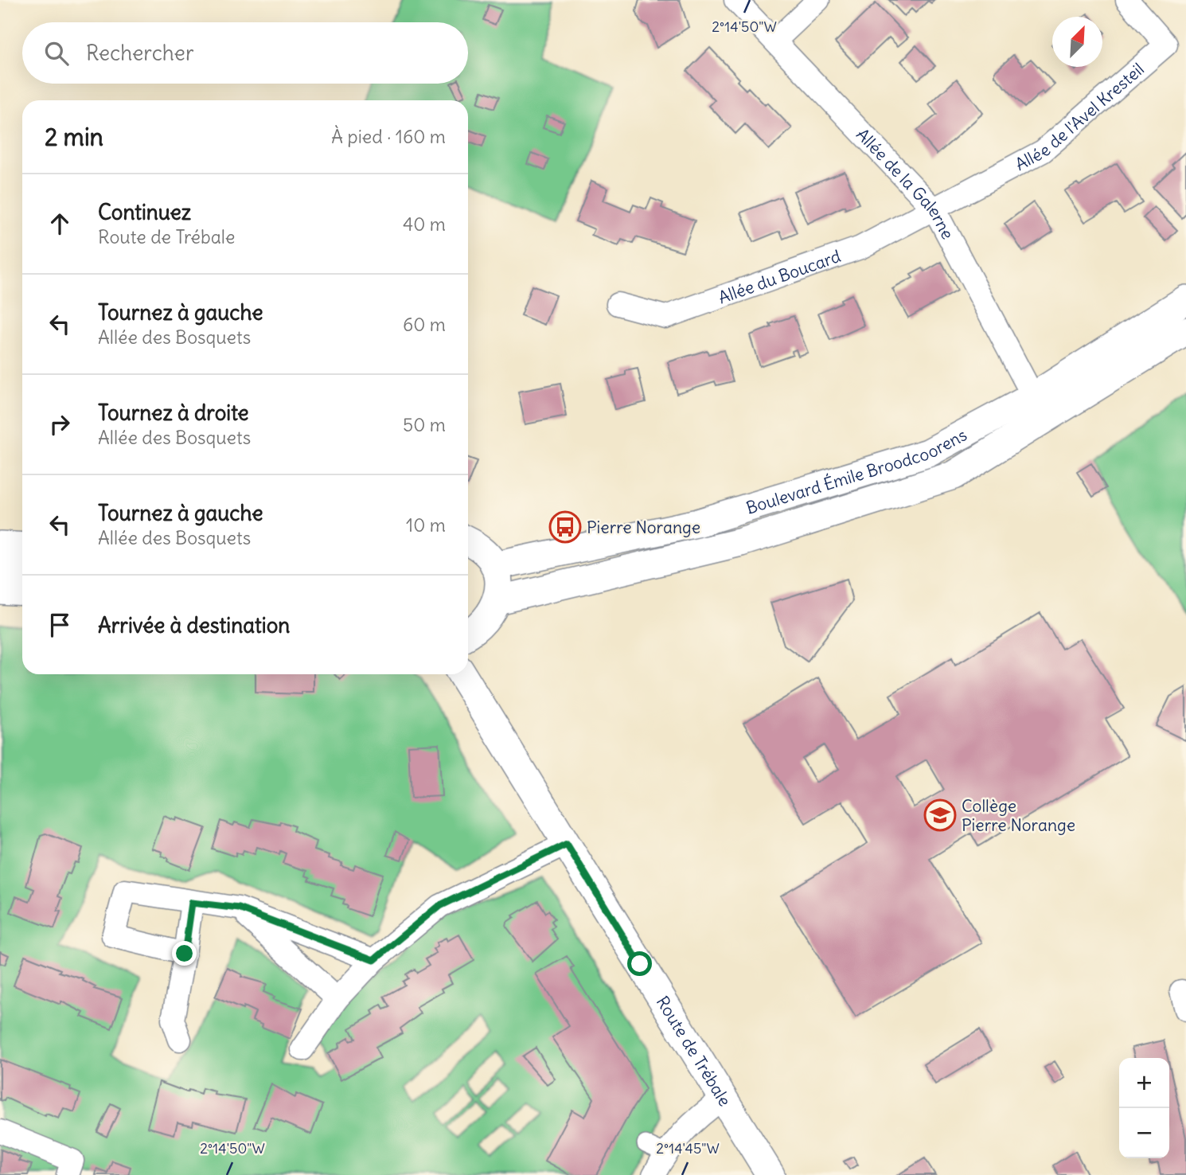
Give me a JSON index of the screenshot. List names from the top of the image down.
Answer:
{
  "streets": {
    "street": [
      "Allée de l'Avel Kresteil",
      "Allée de la Galerne",
      "Allée du Boucard",
      "Boulevard Émile Broodcoorens",
      "Route de Trébale"
    ]
  },
  "crossings": [
    ["Allée de l'Avel Kresteil", "Allée de la Galerne"],
    ["Allée de l'Avel Kresteil", "Allée du Boucard"],
    ["Allée de la Galerne", "Allée du Boucard"],
    ["Allée de la Galerne", "Boulevard Émile Broodcoorens"]
  ],
  "places": {
    "bus stop": ["Pierre Norange"],
    "school or university": ["Collège Pierre Norange"]
  },
  "north": "top right",
  "page": {
    "search": "Rechercher",
    "heading": ["2 min", "À pied · 160 m"],
    "list": [
      ["Continuez", "Route de Trébale", "40 m"],
      ["Tournez à gauche", "Allée des Bosquets", "60 m"],
      ["Tournez à droite", "Allée des Bosquets", "50 m"],
      ["Tournez à gauche", "Allée des Bosquets", "10 m"],
      "Arrivée à destination"
    ],
    "map_buttons": ["+", "−"]
  },
  "coordinates": ["2°14'50\"W", "2°14'45\"W"]
}
